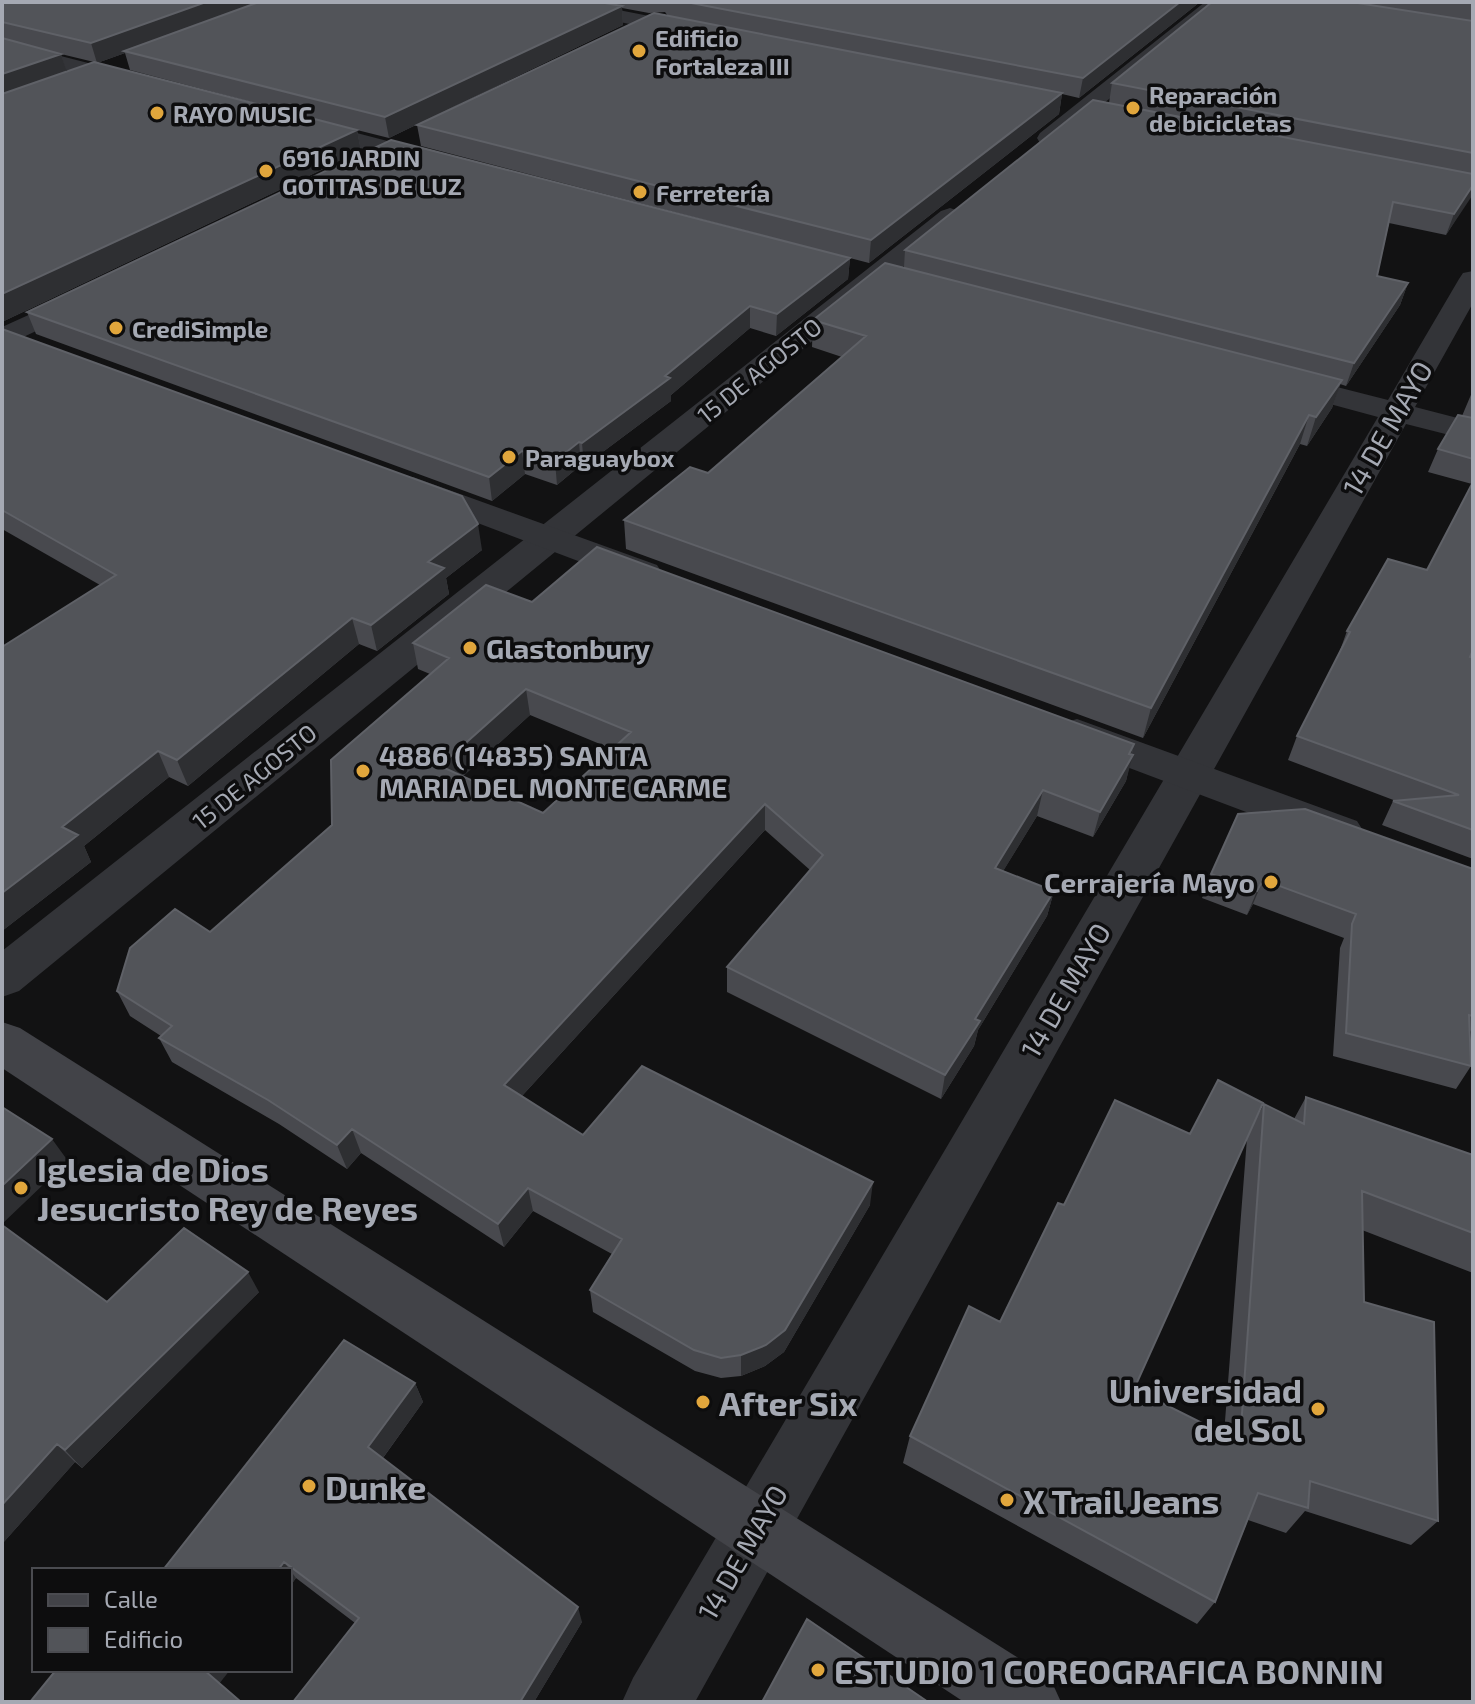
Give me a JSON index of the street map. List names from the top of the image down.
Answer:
{
  "streets": {
    "street": ["15 DE AGOSTO", "14 DE MAYO"]
  },
  "places": [
    "Edificio Fortaleza III",
    "Reparación de bicicletas",
    "RAYO MUSIC",
    "6916 JARDIN GOTITAS DE LUZ",
    "Ferretería",
    "CrediSimple",
    "Paraguaybox",
    "Glastonbury",
    "4886 (14835) SANTA MARIA DEL MONTE CARME",
    "Cerrajería Mayo",
    "Iglesia de Dios Jesucristo Rey de Reyes",
    "After Six",
    "Universidad del Sol",
    "Dunke",
    "X Trail Jeans",
    "ESTUDIO 1 COREOGRAFICA BONNIN"
  ],
  "legend": ["Calle", "Edificio"]
}
